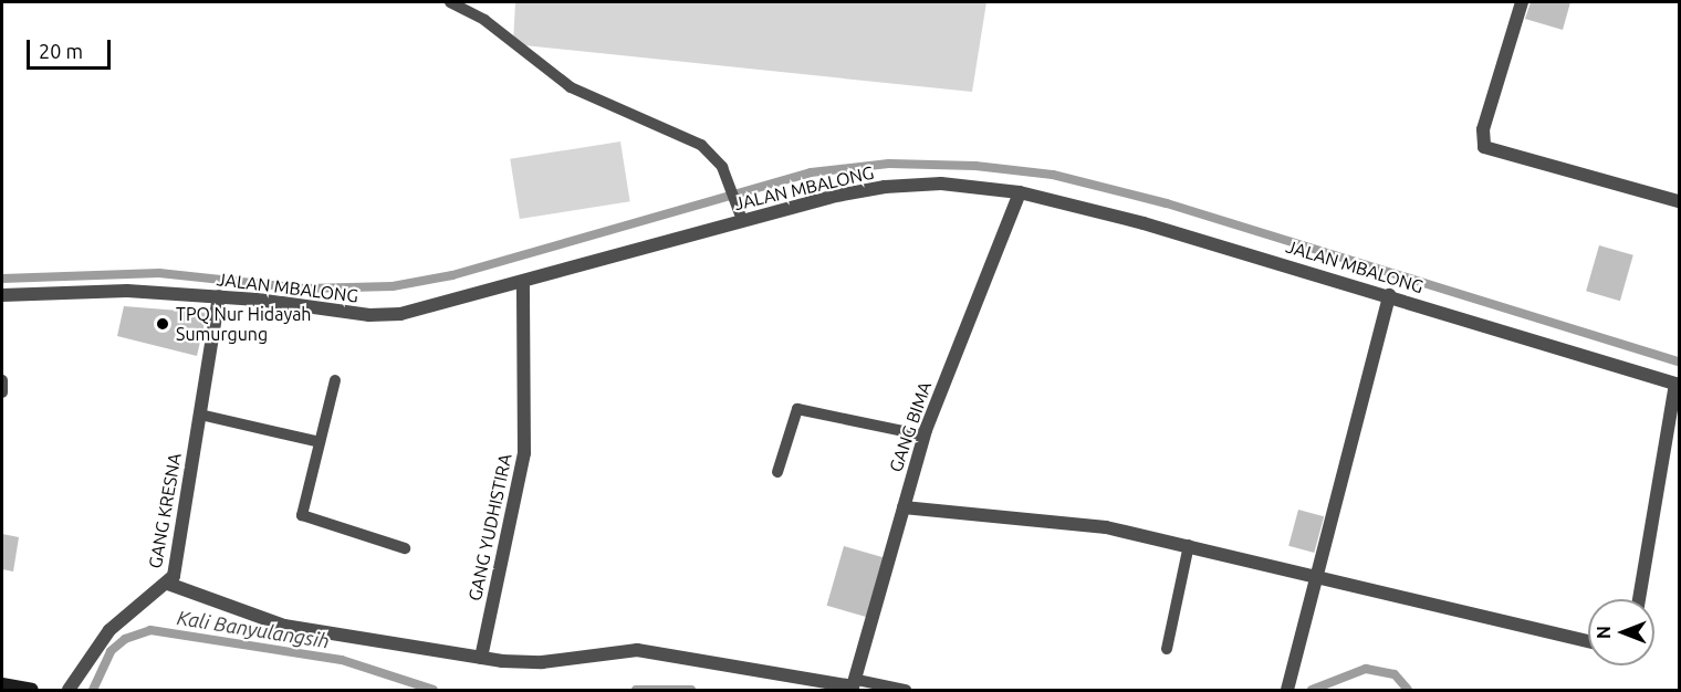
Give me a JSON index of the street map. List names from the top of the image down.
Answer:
{
  "streets": {
    "street": [
      "JALAN MBALONG",
      "GANG BIMA",
      "GANG KRESNA",
      "GANG YUDHISTIRA"
    ]
  },
  "crossings": [
    ["JALAN MBALONG", "GANG BIMA"],
    ["JALAN MBALONG", "GANG KRESNA"],
    ["JALAN MBALONG", "GANG YUDHISTIRA"]
  ],
  "water": ["Kali Banyulangsih"],
  "places": ["TPQ Nur Hidayah Sumurgung"],
  "scale_bar": "20 m",
  "north": "left"
}
